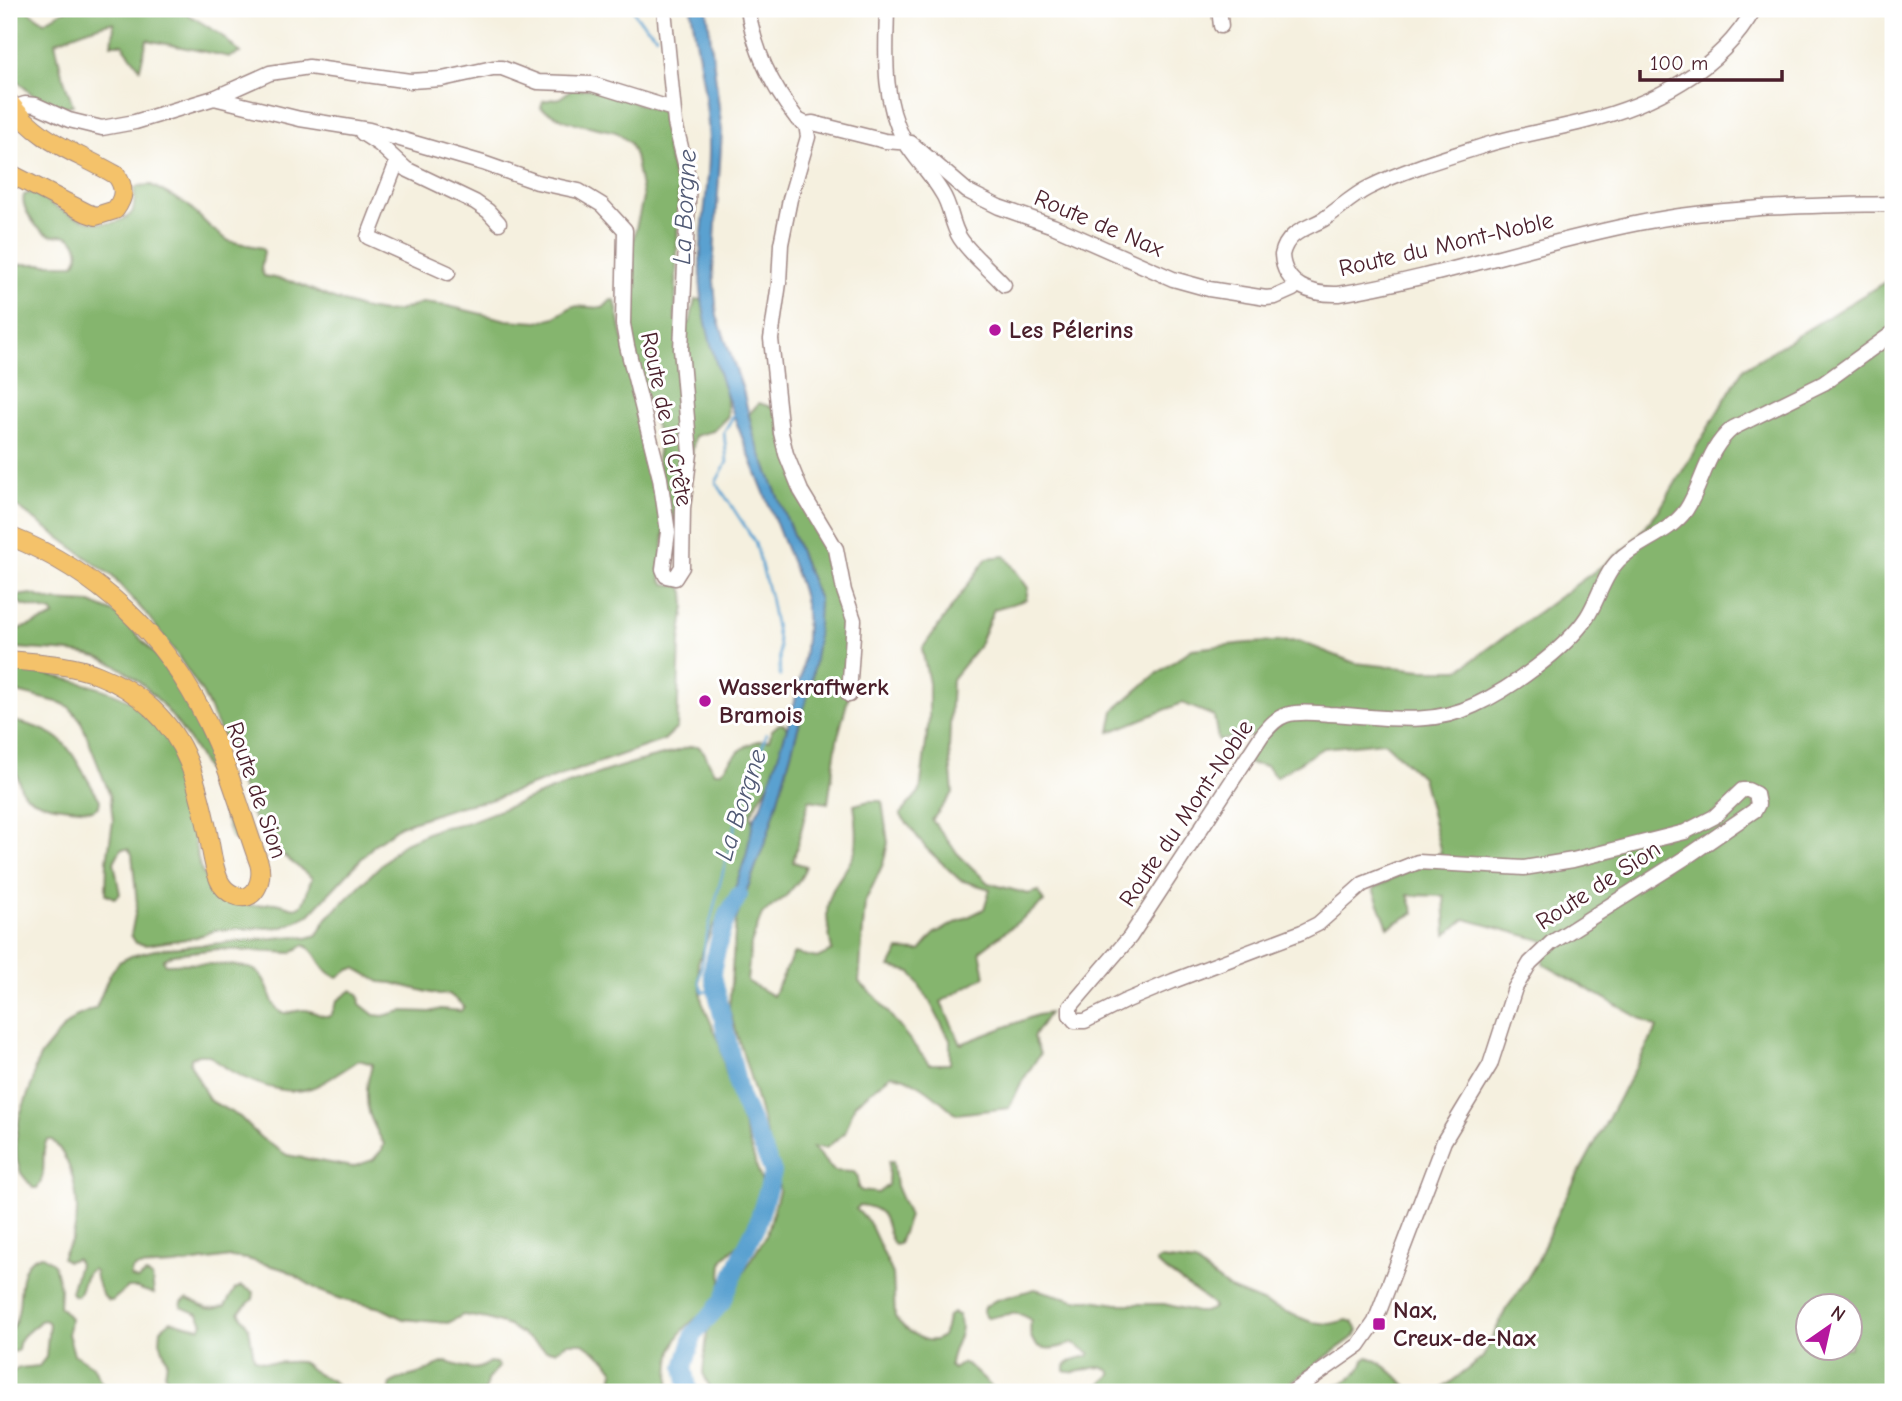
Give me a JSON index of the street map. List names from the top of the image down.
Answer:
{
  "streets": {
    "main road": ["Route de Sion"],
    "street": ["Route de Nax", "Route du Mont-Noble", "Route de la Crête"]
  },
  "crossings": [
    ["Route du Mont-Noble", "Route de Sion"]
  ],
  "water": ["La Borgne"],
  "places": {
    "other": ["Les Pélerins", "Wasserkraftwerk Bramois"],
    "transit": ["Nax, Creux-de-Nax"]
  },
  "scale_bar": "100 m",
  "north": "top right"
}
